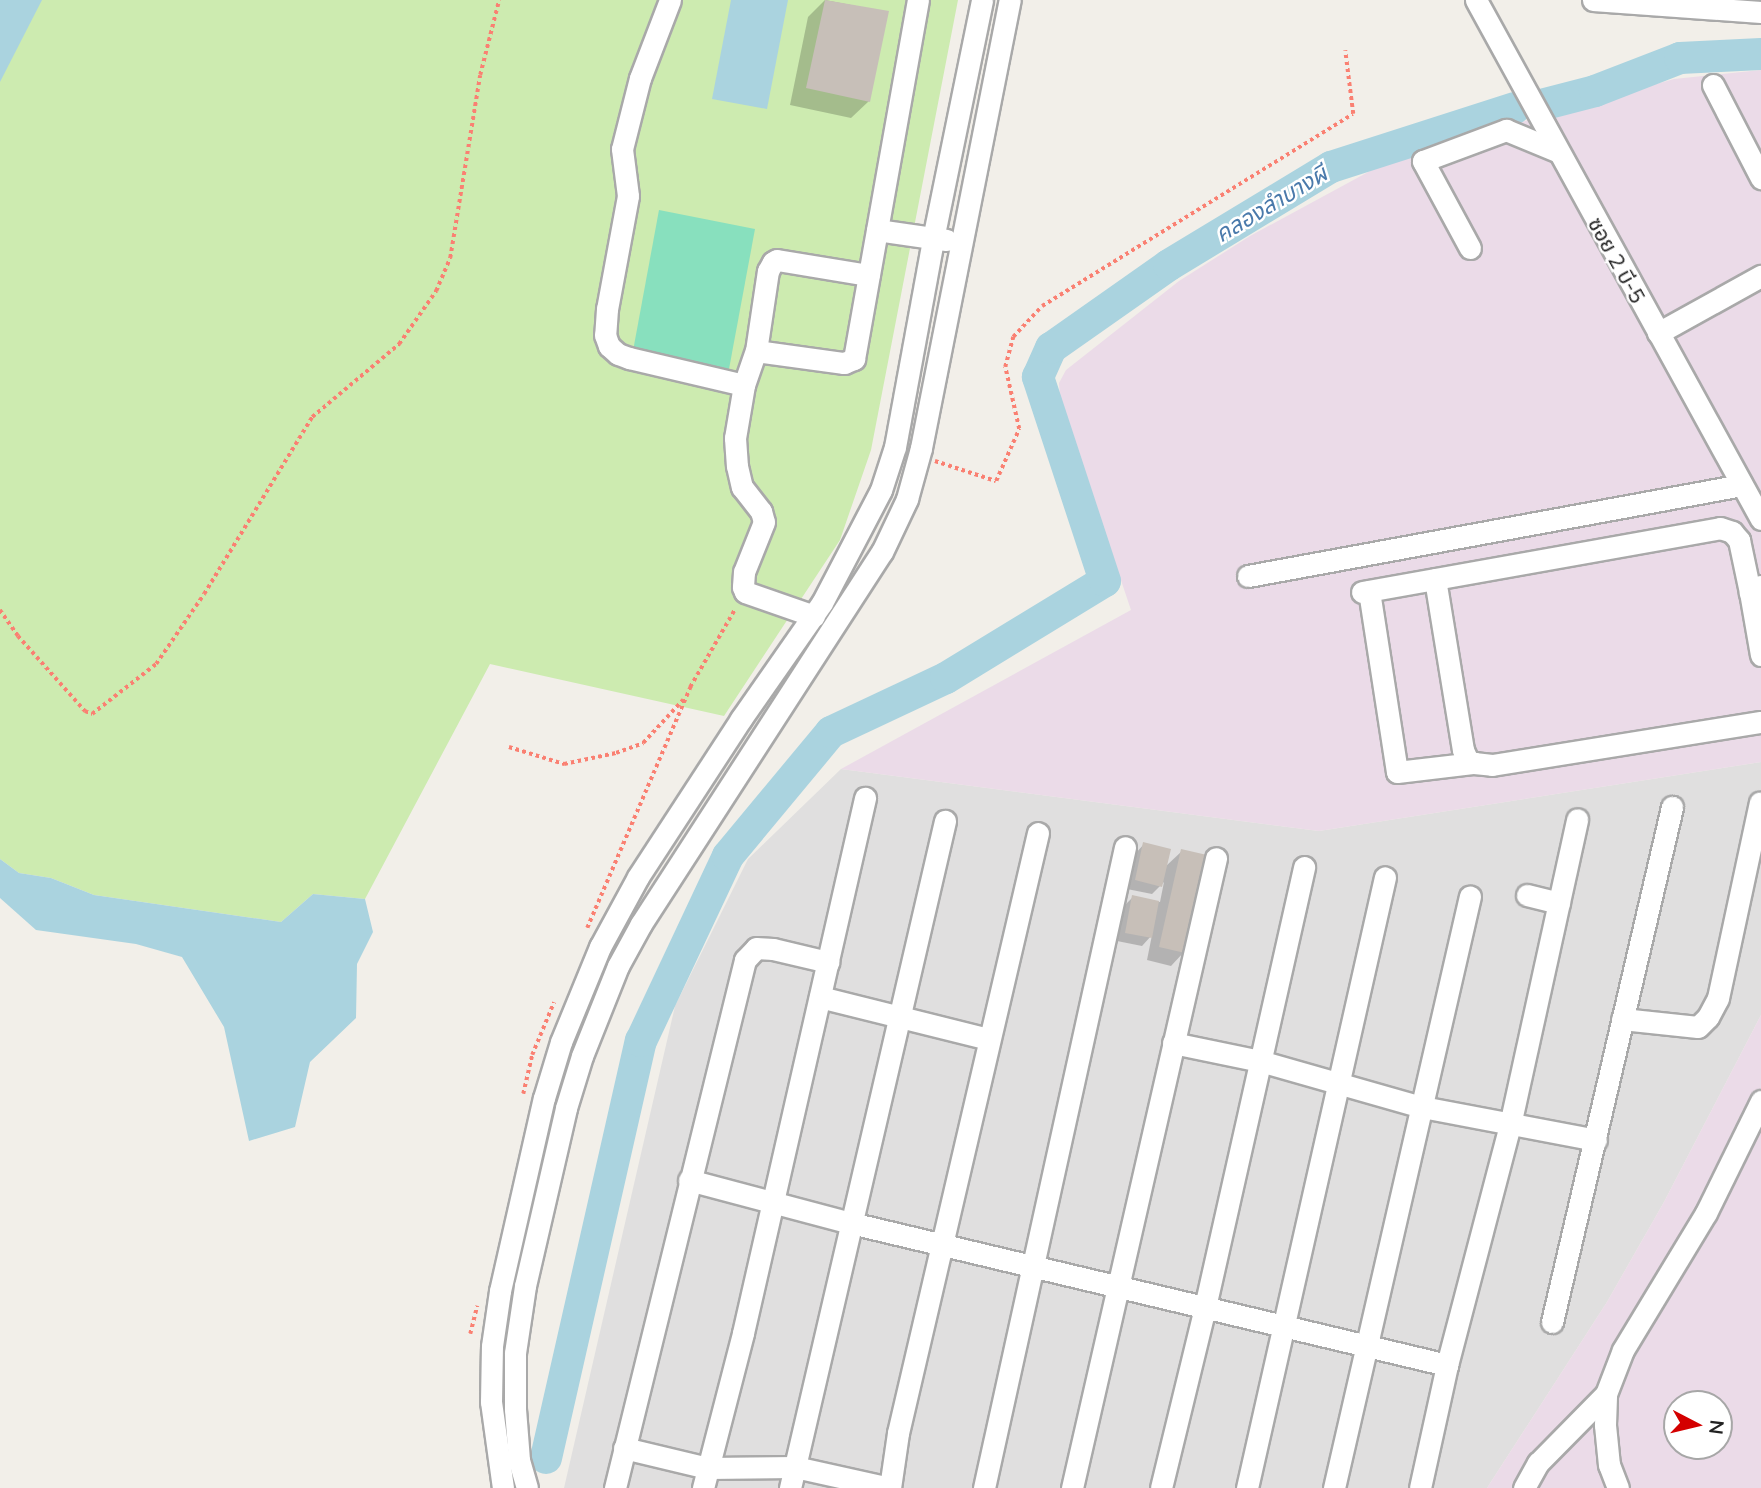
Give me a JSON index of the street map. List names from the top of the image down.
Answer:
{
  "streets": {
    "street": ["ซอย 2 บี-5"]
  },
  "water": ["คลองลำบางผี"],
  "north": "right"
}
